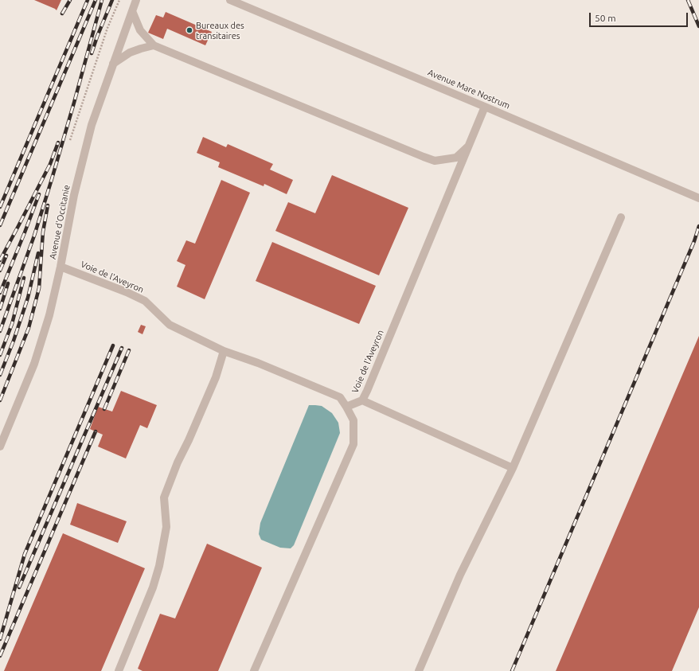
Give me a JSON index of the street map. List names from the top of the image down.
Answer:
{
  "streets": {
    "street": ["Avenue Mare Nostrum", "Avenue d'Occitanie", "Voie de l'Aveyron"]
  },
  "crossings": [
    ["Avenue Mare Nostrum", "Voie de l'Aveyron"],
    ["Avenue d'Occitanie", "Voie de l'Aveyron"]
  ],
  "places": ["Bureaux des transitaires"],
  "scale_bar": "50 m"
}
